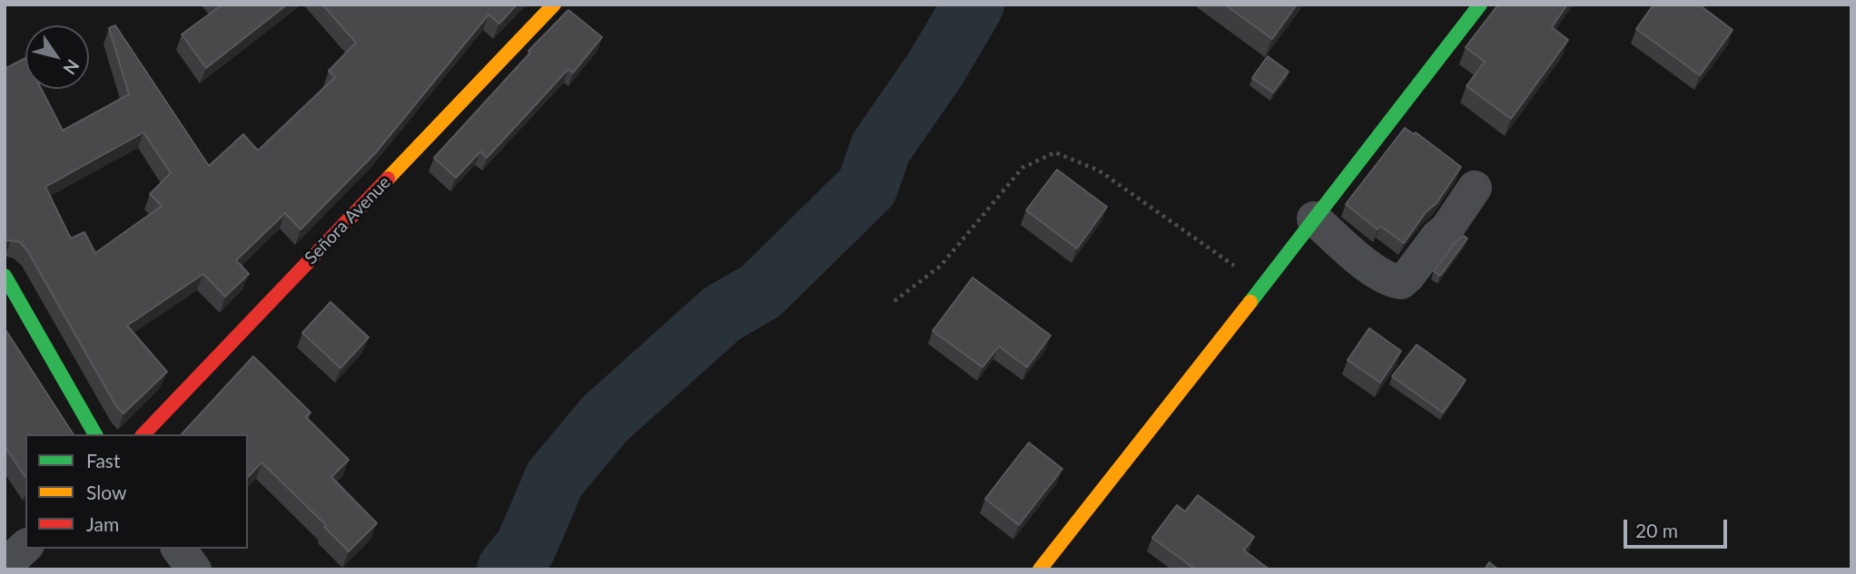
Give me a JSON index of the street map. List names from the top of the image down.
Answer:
{
  "streets": {
    "street": ["Señora Avenue"]
  },
  "legend": ["Fast", "Slow", "Jam"],
  "scale_bar": "20 m",
  "north": "bottom right"
}
